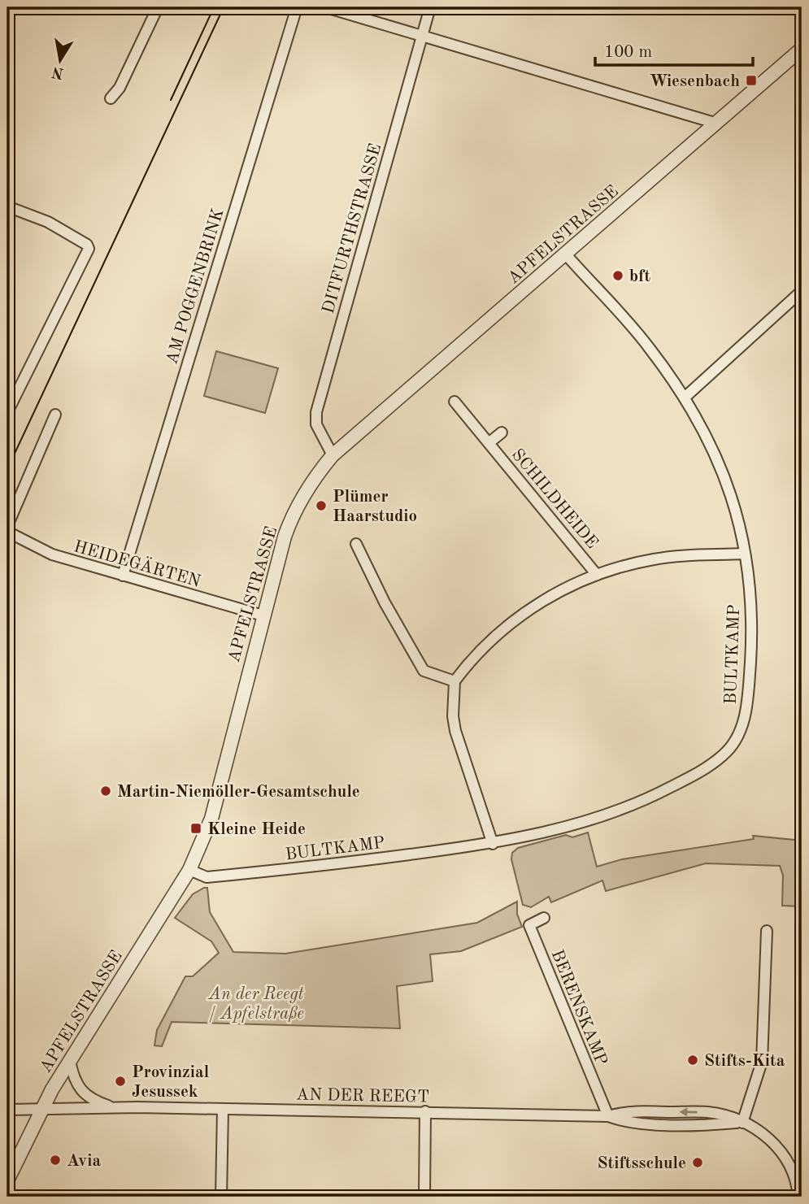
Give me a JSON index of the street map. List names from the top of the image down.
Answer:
{
  "streets": {
    "street": [
      "DITFURTHSTRASSE",
      "APFELSTRASSE",
      "AM POGGENBRINK",
      "SCHILDHEIDE",
      "HEIDEGÄRTEN",
      "BULTKAMP",
      "BERENSKAMP",
      "AN DER REEGT"
    ]
  },
  "crossings": [
    ["DITFURTHSTRASSE", "APFELSTRASSE"],
    ["APFELSTRASSE", "HEIDEGÄRTEN"],
    ["APFELSTRASSE", "BULTKAMP"],
    ["APFELSTRASSE", "AN DER REEGT"],
    ["AM POGGENBRINK", "HEIDEGÄRTEN"],
    ["BERENSKAMP", "AN DER REEGT"]
  ],
  "parks": ["An der Reegt / Apfelstraße"],
  "places": {
    "transit": ["Wiesenbach", "Kleine Heide"],
    "other": [
      "bft",
      "Plümer Haarstudio",
      "Martin-Niemöller-Gesamtschule",
      "Stifts-Kita",
      "Provinzial Jesussek",
      "Avia",
      "Stiftsschule"
    ]
  },
  "scale_bar": "100 m",
  "north": "bottom"
}
